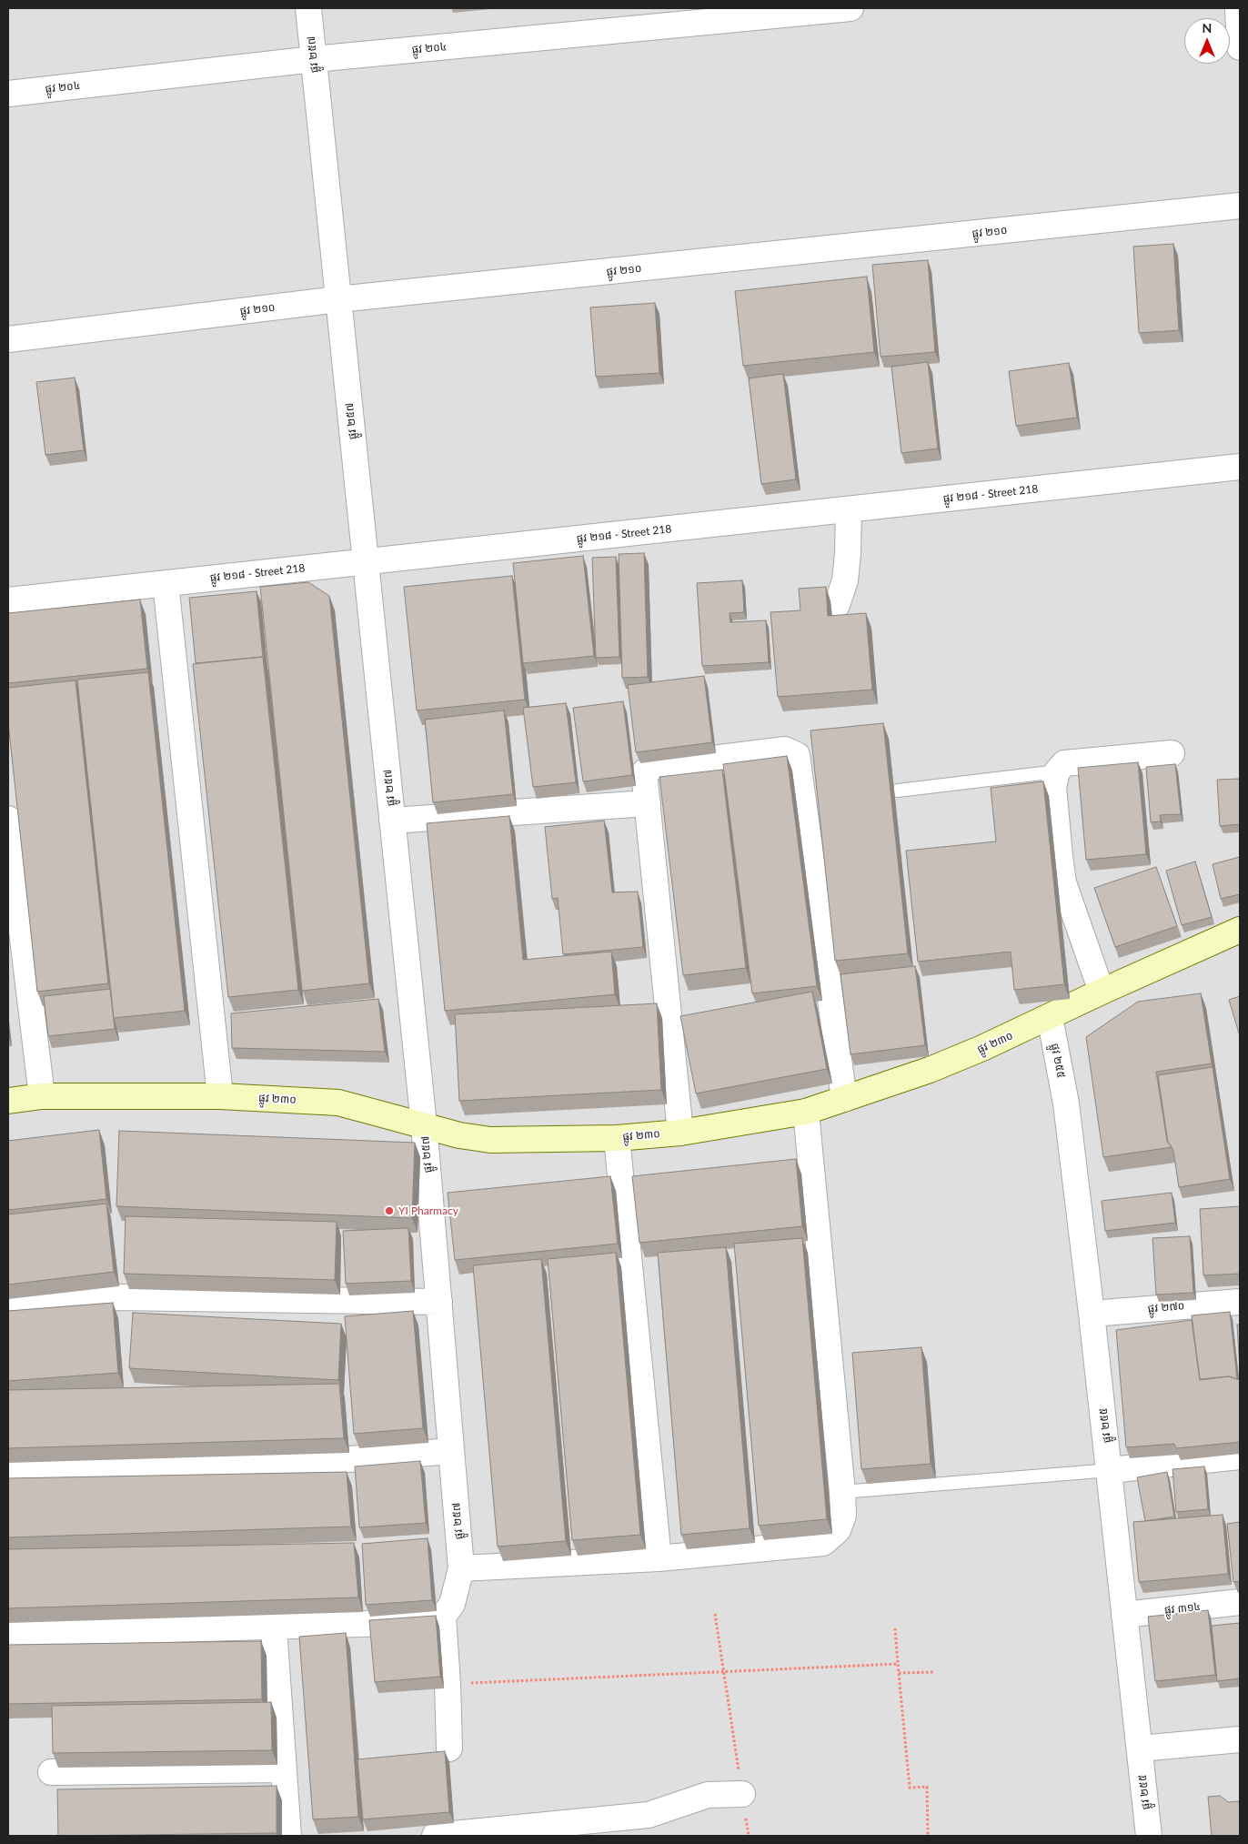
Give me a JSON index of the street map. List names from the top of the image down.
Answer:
{
  "streets": {
    "street": [
      "ផ្លូវ ២០៤",
      "ផ្លូវ ២៥៧",
      "ផ្លូវ ២១០",
      "ផ្លូវ ២១៨ - Street 218",
      "ផ្លូវ ២៣០",
      "ផ្លូវ ២៥៥",
      "ផ្លូវ ២៧០",
      "ផ្លូវ ៣១៤"
    ]
  },
  "crossings": [
    ["ផ្លូវ ២០៤", "ផ្លូវ ២៥៧"],
    ["ផ្លូវ ២៥៧", "ផ្លូវ ២១០"],
    ["ផ្លូវ ២៥៧", "ផ្លូវ ២១៨ - Street 218"],
    ["ផ្លូវ ២៥៧", "ផ្លូវ ២៣០"],
    ["ផ្លូវ ២៣០", "ផ្លូវ ២៥៥"],
    ["ផ្លូវ ២៥៥", "ផ្លូវ ២៧០"],
    ["ផ្លូវ ២៥៥", "ផ្លូវ ៣១៤"]
  ],
  "places": ["YI Pharmacy"],
  "north": "top"
}
